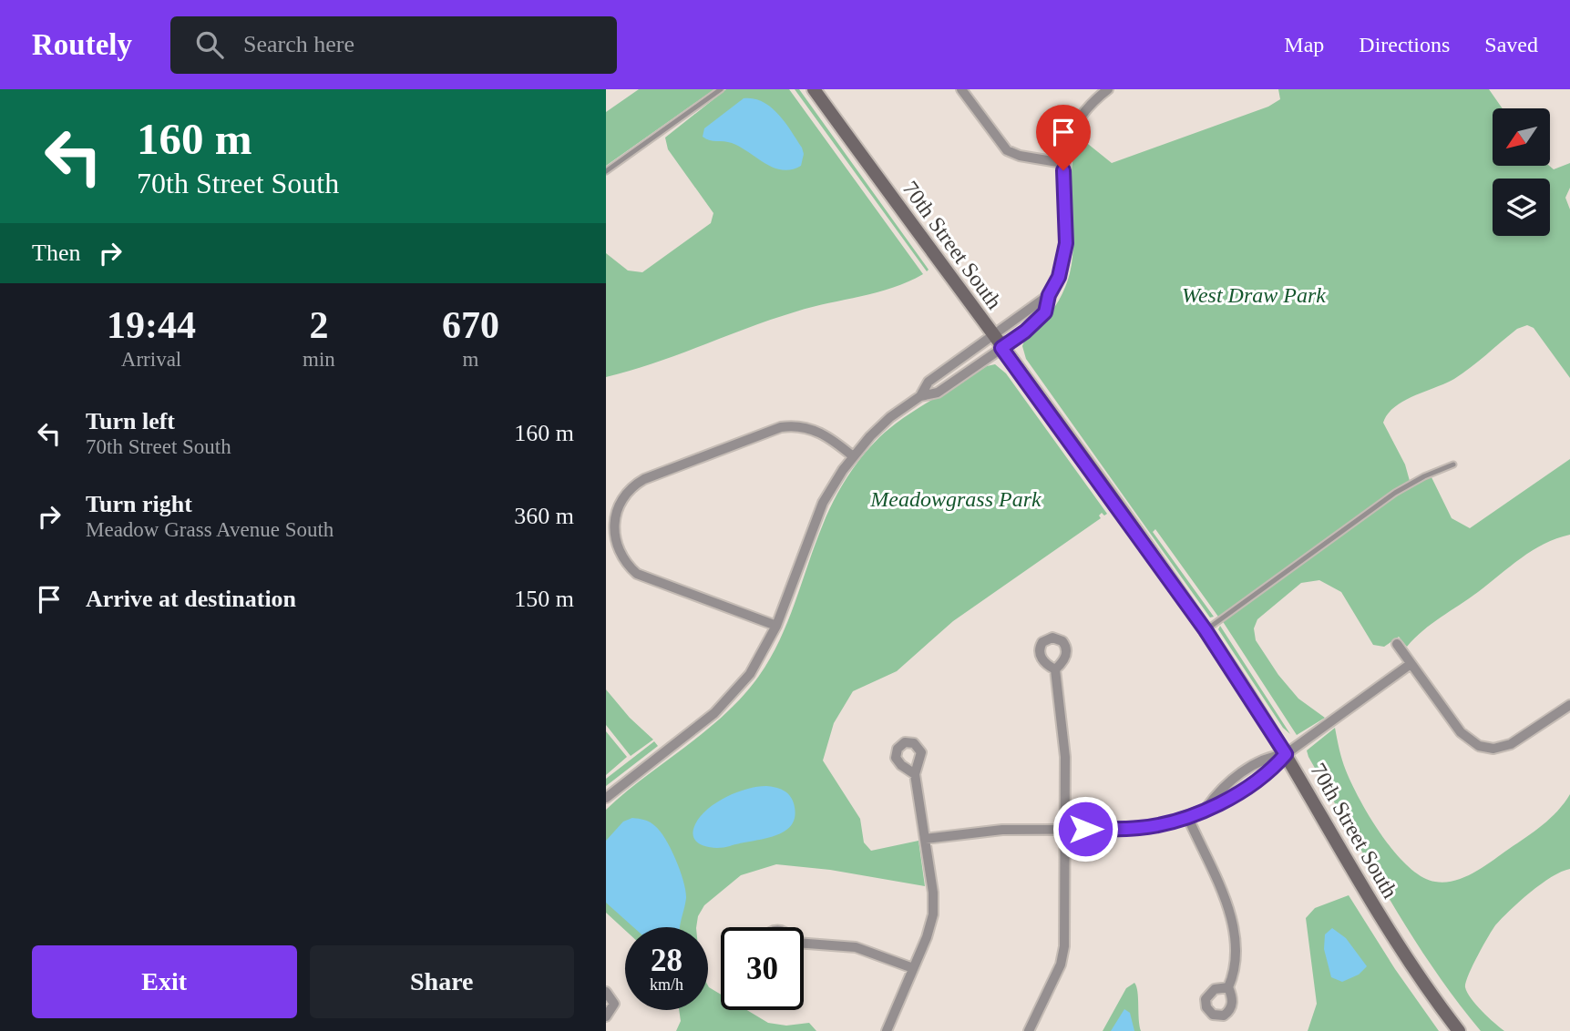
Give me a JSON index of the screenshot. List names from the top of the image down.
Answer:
{
  "streets": {
    "main road": ["70th Street South"]
  },
  "parks": ["West Draw Park", "Meadowgrass Park"],
  "north": "bottom left",
  "page": {
    "header": "Routely",
    "search": "Search here",
    "nav": ["Map", "Directions", "Saved"],
    "turn": ["160 m", "70th Street South"],
    "then": "Then",
    "eta": [
      "19:44",
      "Arrival",
      "2",
      "min",
      "670",
      "m"
    ],
    "list": [
      {
        "name": "Turn left",
        "note": "70th Street South",
        "value": "160 m"
      },
      {
        "name": "Turn right",
        "note": "Meadow Grass Avenue South",
        "value": "360 m"
      },
      {
        "name": "Arrive at destination",
        "value": "150 m"
      }
    ],
    "speed": "28 km/h",
    "limit": "30",
    "buttons": ["Exit", "Share"]
  }
}
